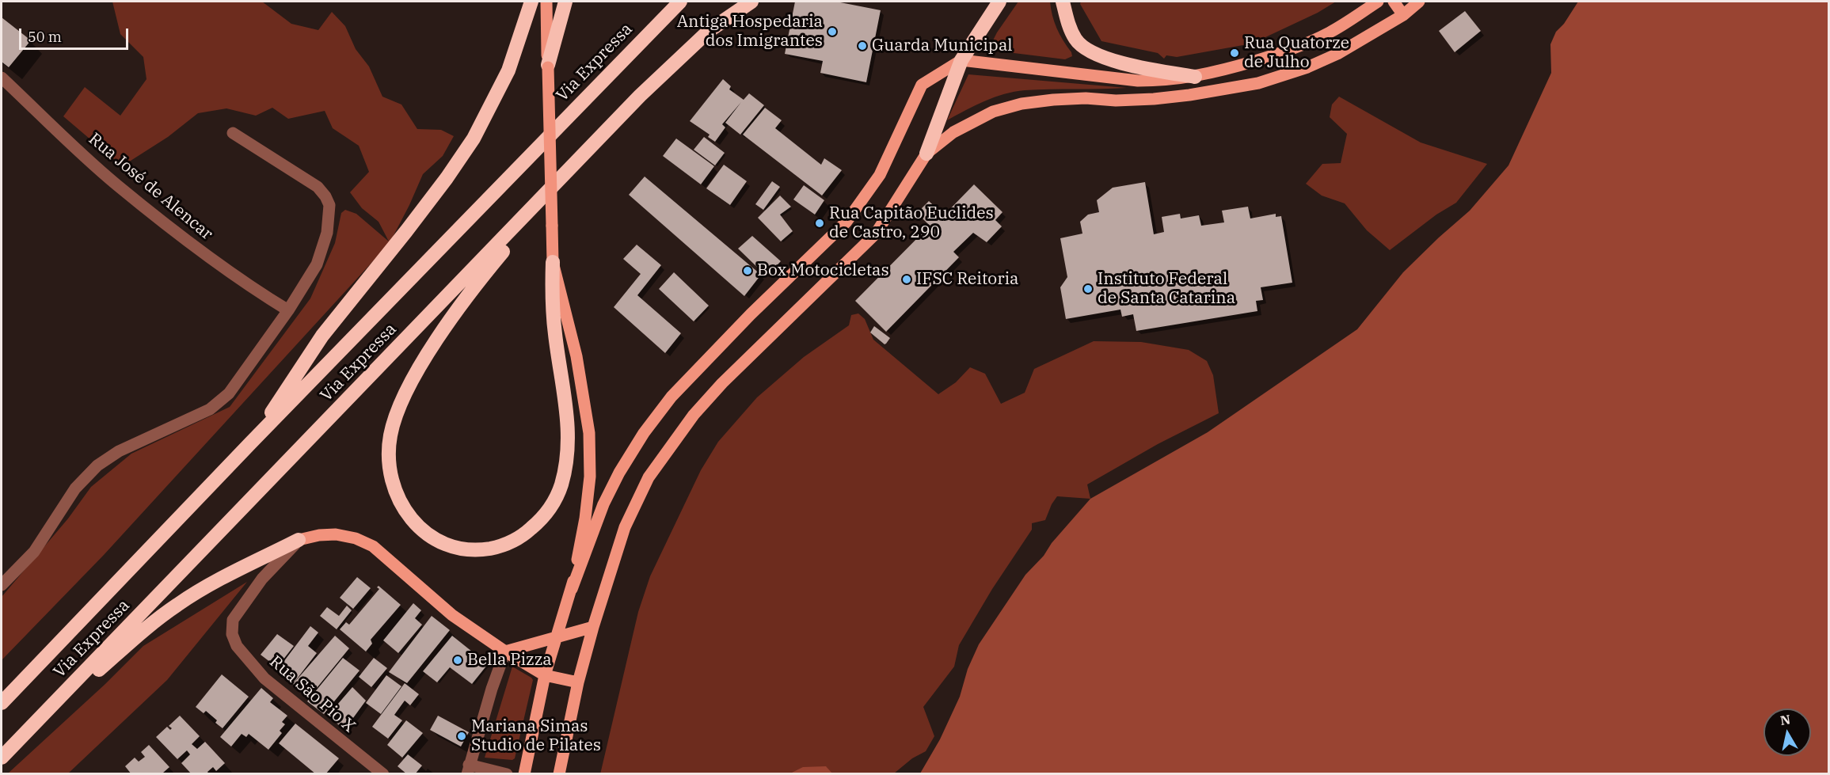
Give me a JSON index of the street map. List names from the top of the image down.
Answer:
{
  "streets": {
    "highway": ["Via Expressa"],
    "street": ["Rua José de Alencar", "Rua São Pio X"]
  },
  "places": [
    "Antiga Hospedaria dos Imigrantes",
    "Guarda Municipal",
    "Rua Quatorze de Julho",
    "Rua Capitão Euclides de Castro, 290",
    "Box Motocicletas",
    "IFSC Reitoria",
    "Instituto Federal de Santa Catarina",
    "Bella Pizza",
    "Mariana Simas Studio de Pilates"
  ],
  "scale_bar": "50 m",
  "north": "top"
}
